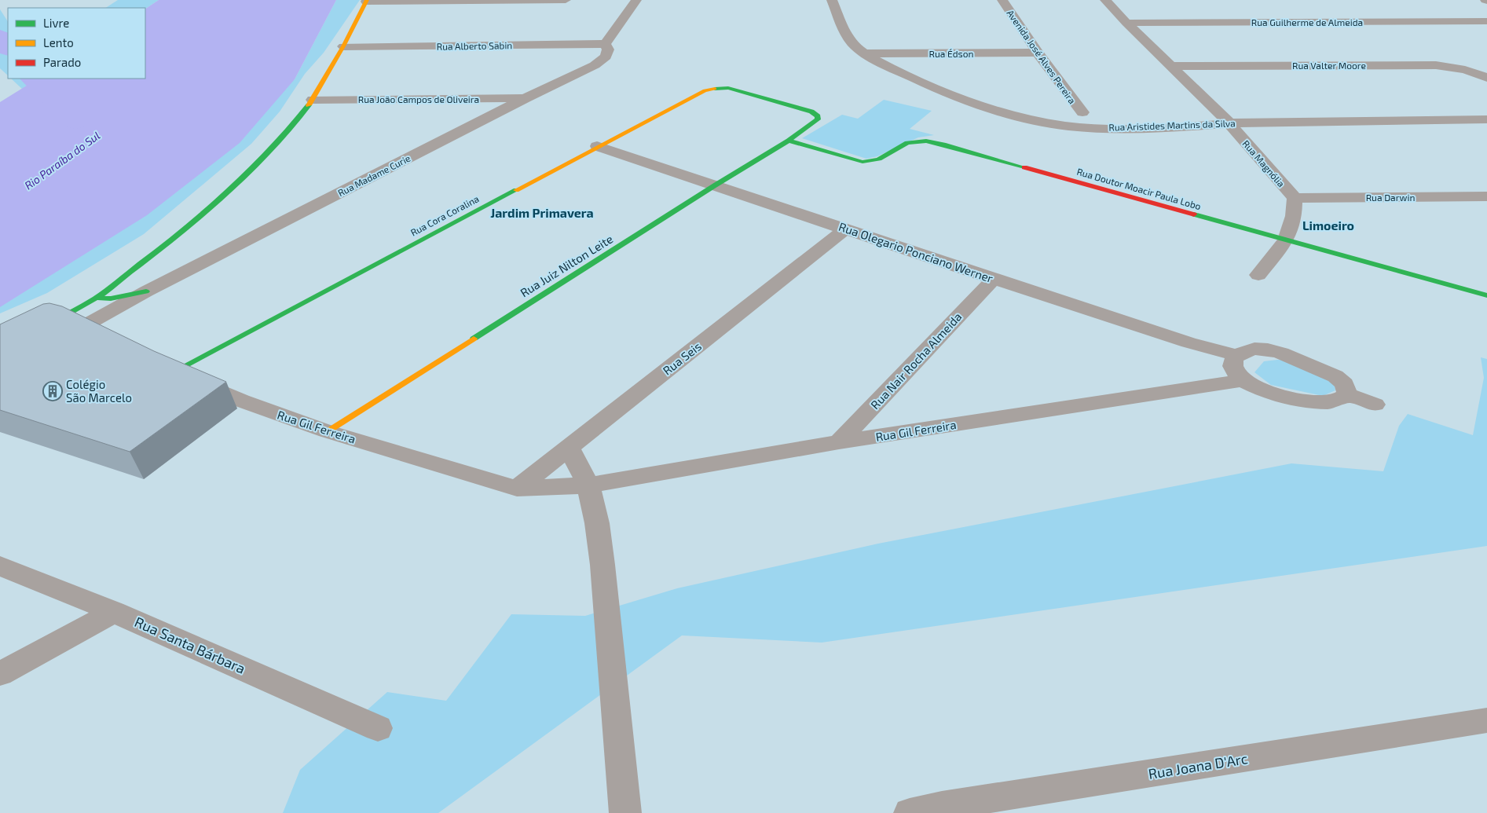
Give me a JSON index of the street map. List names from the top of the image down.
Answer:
{
  "streets": {
    "street": [
      "Rua Guilherme de Almeida",
      "Rua Alberto Sabin",
      "Rua Édson",
      "Avenida José Alves Pereira",
      "Rua Valter Moore",
      "Rua João Campos de Oliveira",
      "Rua Aristides Martins da Silva",
      "Rua Magnólia",
      "Rua Madame Curie",
      "Rua Doutor Moacir Paula Lobo",
      "Rua Darwin",
      "Rua Cora Coralina",
      "Rua Olegario Ponciano Werner",
      "Rua Juiz Nilton Leite",
      "Rua Seis",
      "Rua Nair Rocha Almeida",
      "Rua Gil Ferreira",
      "Rua Santa Bárbara",
      "Rua Joana D'Arc"
    ]
  },
  "crossings": [
    ["Rua Guilherme de Almeida", "Rua Magnólia"],
    ["Rua Alberto Sabin", "Rua Madame Curie"],
    ["Rua Édson", "Avenida José Alves Pereira"],
    ["Rua Édson", "Rua Aristides Martins da Silva"],
    ["Rua Valter Moore", "Rua Magnólia"],
    ["Rua João Campos de Oliveira", "Rua Madame Curie"],
    ["Rua Aristides Martins da Silva", "Rua Magnólia"],
    ["Rua Magnólia", "Rua Doutor Moacir Paula Lobo"],
    ["Rua Magnólia", "Rua Darwin"],
    ["Rua Doutor Moacir Paula Lobo", "Rua Juiz Nilton Leite"],
    ["Rua Cora Coralina", "Rua Olegario Ponciano Werner"],
    ["Rua Cora Coralina", "Rua Juiz Nilton Leite"],
    ["Rua Cora Coralina", "Rua Gil Ferreira"],
    ["Rua Olegario Ponciano Werner", "Rua Juiz Nilton Leite"],
    ["Rua Olegario Ponciano Werner", "Rua Seis"],
    ["Rua Olegario Ponciano Werner", "Rua Nair Rocha Almeida"],
    ["Rua Juiz Nilton Leite", "Rua Gil Ferreira"],
    ["Rua Seis", "Rua Gil Ferreira"],
    ["Rua Nair Rocha Almeida", "Rua Gil Ferreira"]
  ],
  "districts": ["Jardim Primavera", "Limoeiro"],
  "water": ["Rio Paraíba do Sul"],
  "places": {
    "building": ["Colégio São Marcelo"]
  },
  "legend": ["Livre", "Lento", "Parado"]
}
